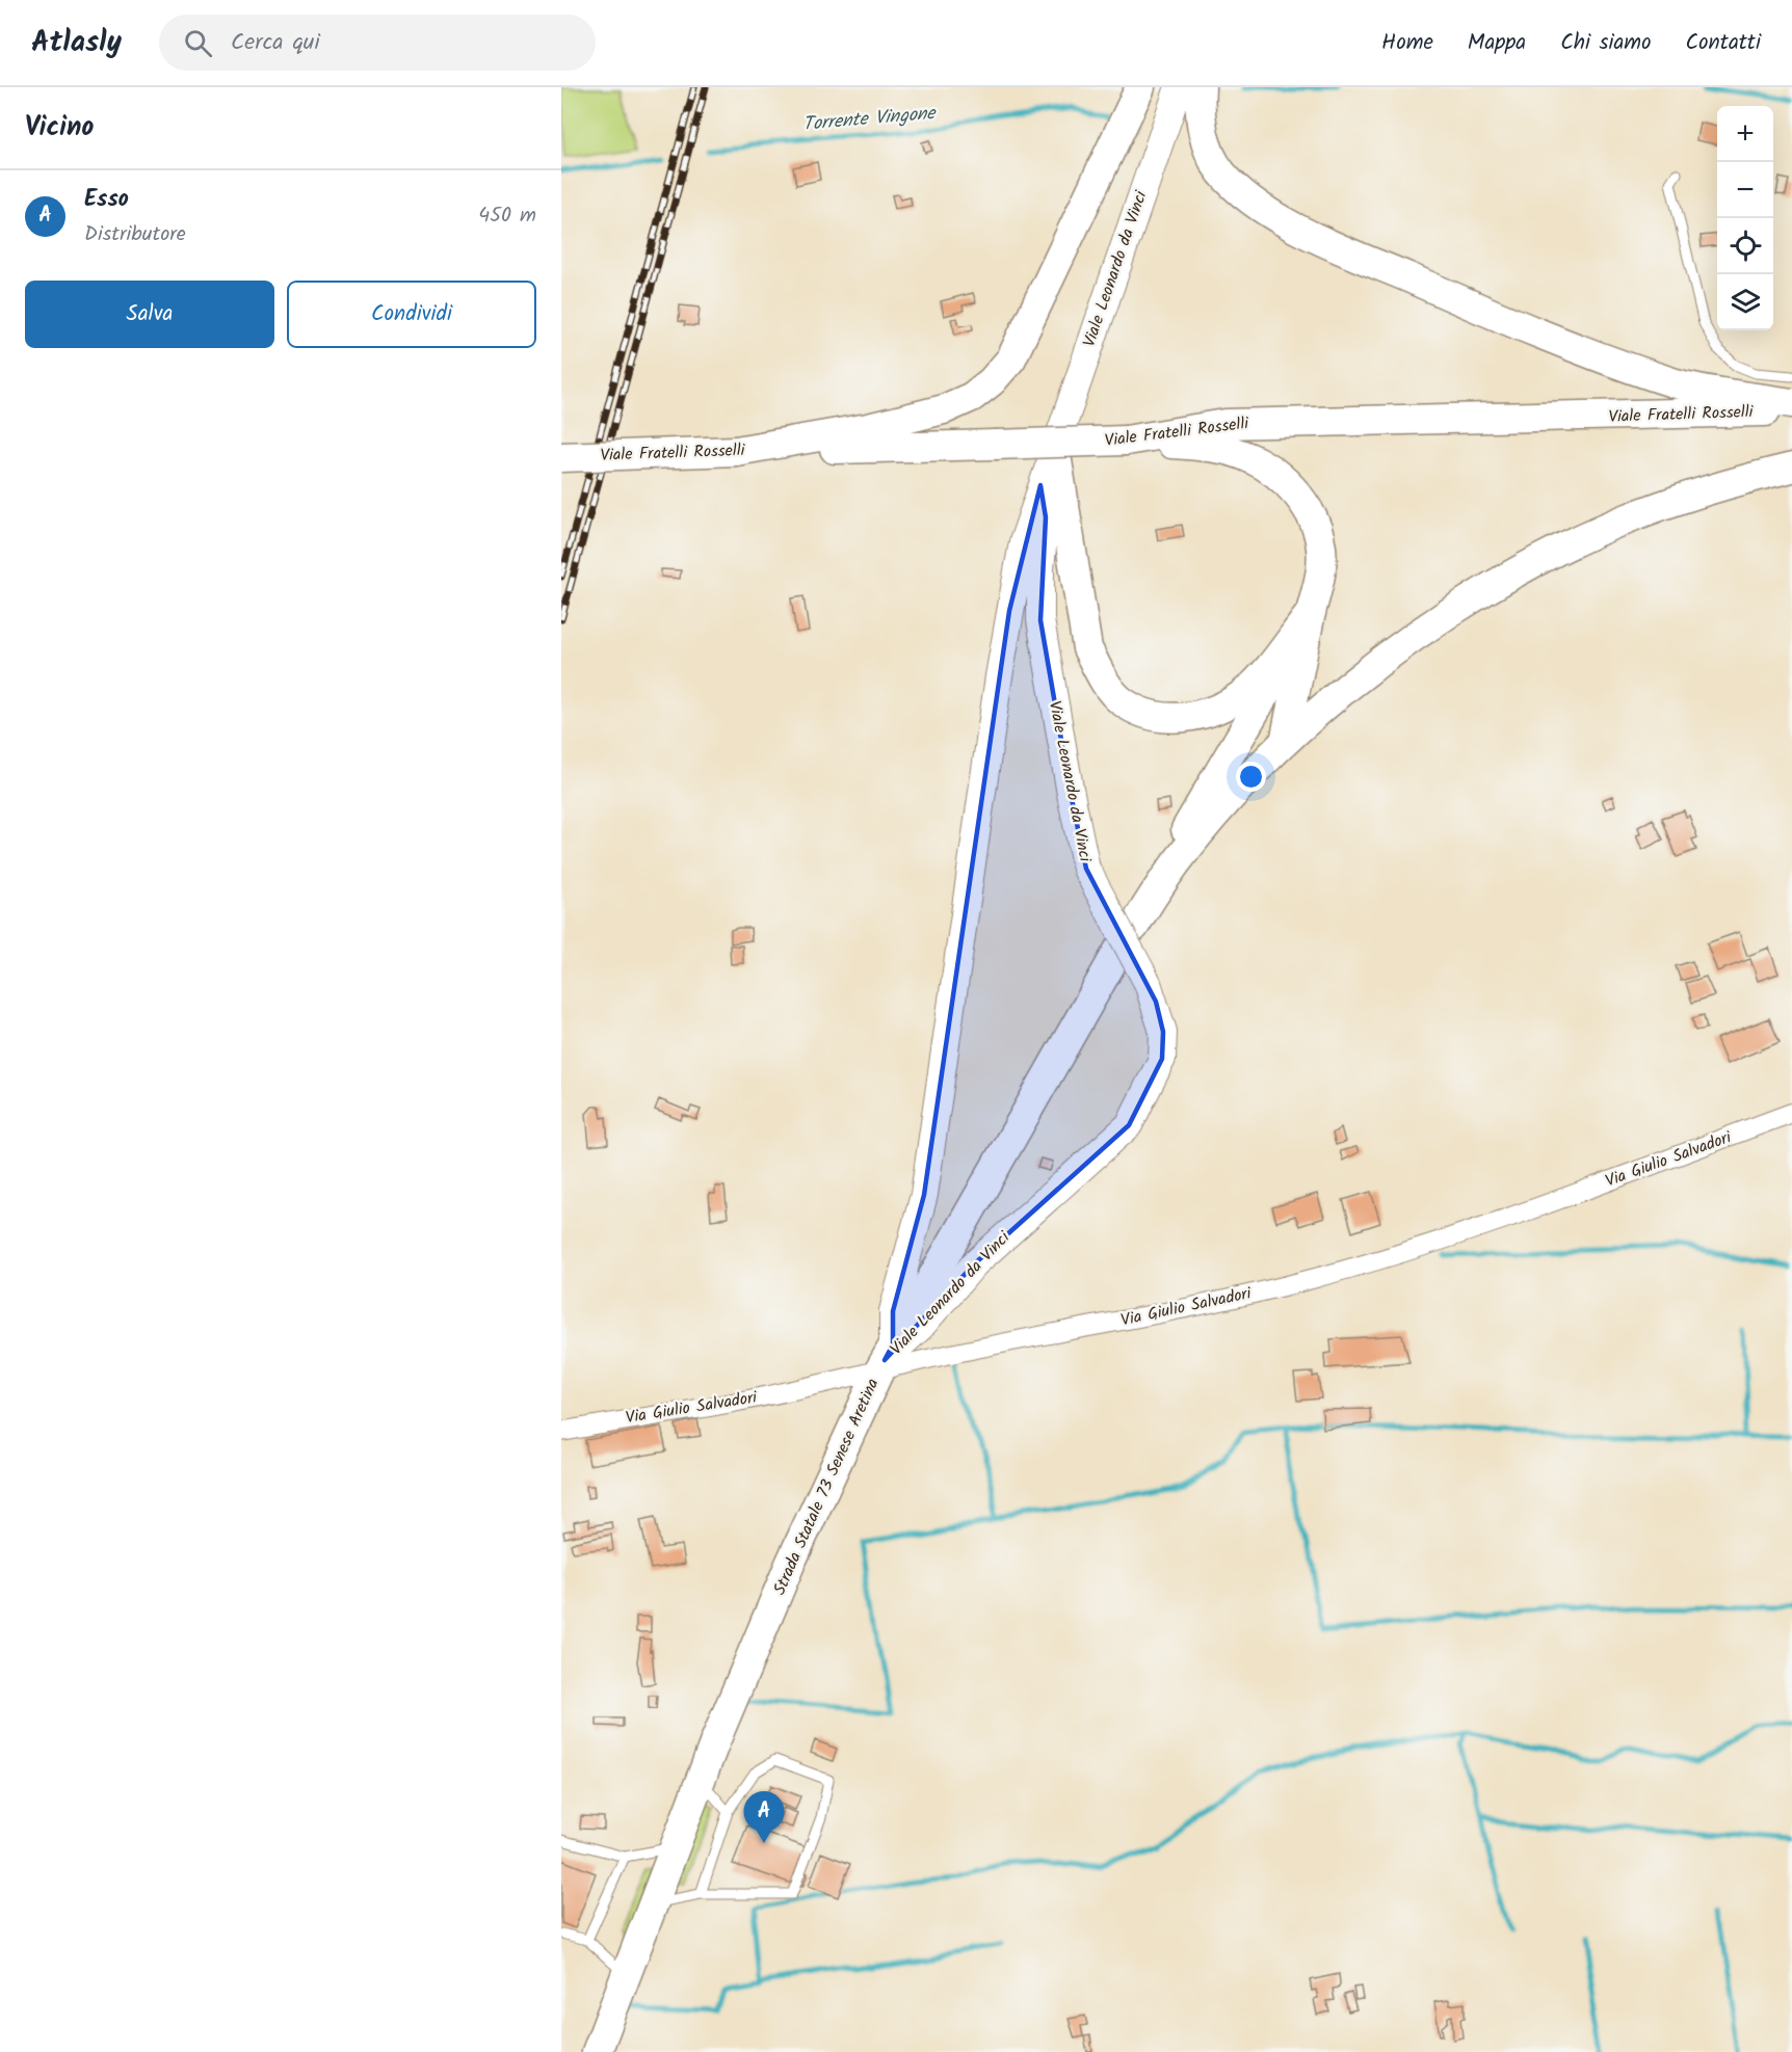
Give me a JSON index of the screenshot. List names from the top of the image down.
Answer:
{
  "streets": {
    "main road": ["Viale Leonardo da Vinci", "Viale Fratelli Rosselli", "Strada Statale 73 Senese Aretina"],
    "street": ["Via Giulio Salvadori"]
  },
  "crossings": [
    ["Viale Leonardo da Vinci", "Via Giulio Salvadori"],
    ["Viale Leonardo da Vinci", "Strada Statale 73 Senese Aretina"],
    ["Via Giulio Salvadori", "Strada Statale 73 Senese Aretina"]
  ],
  "water": ["Torrente Vingone"],
  "page": {
    "header": "Atlasly",
    "search": "Cerca qui",
    "nav": [
      "Home",
      "Mappa",
      "Chi siamo",
      "Contatti"
    ],
    "heading": "Vicino",
    "map_buttons": ["+", "−"],
    "list": [
      {
        "mark": "A",
        "name": "Esso",
        "note": "Distributore",
        "value": "450 m"
      }
    ],
    "buttons": ["Salva", "Condividi"],
    "pins": "A"
  }
}
